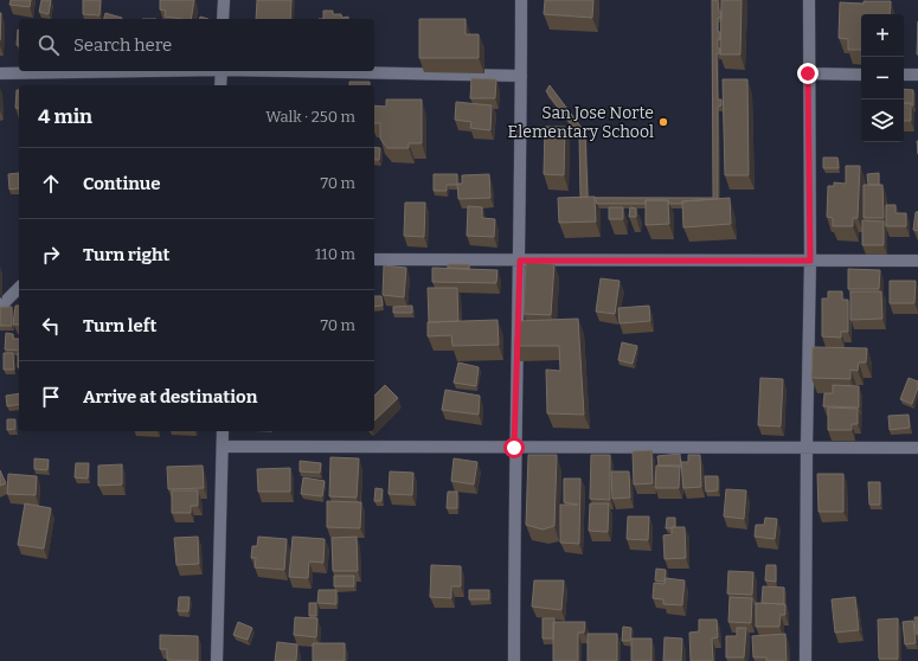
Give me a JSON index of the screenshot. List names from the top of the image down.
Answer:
{
  "places": ["San Jose Norte Elementary School"],
  "page": {
    "map_buttons": ["+", "−"],
    "search": "Search here",
    "heading": ["4 min", "Walk · 250 m"],
    "list": [
      ["Continue", "70 m"],
      ["Turn right", "110 m"],
      ["Turn left", "70 m"],
      "Arrive at destination"
    ]
  }
}
